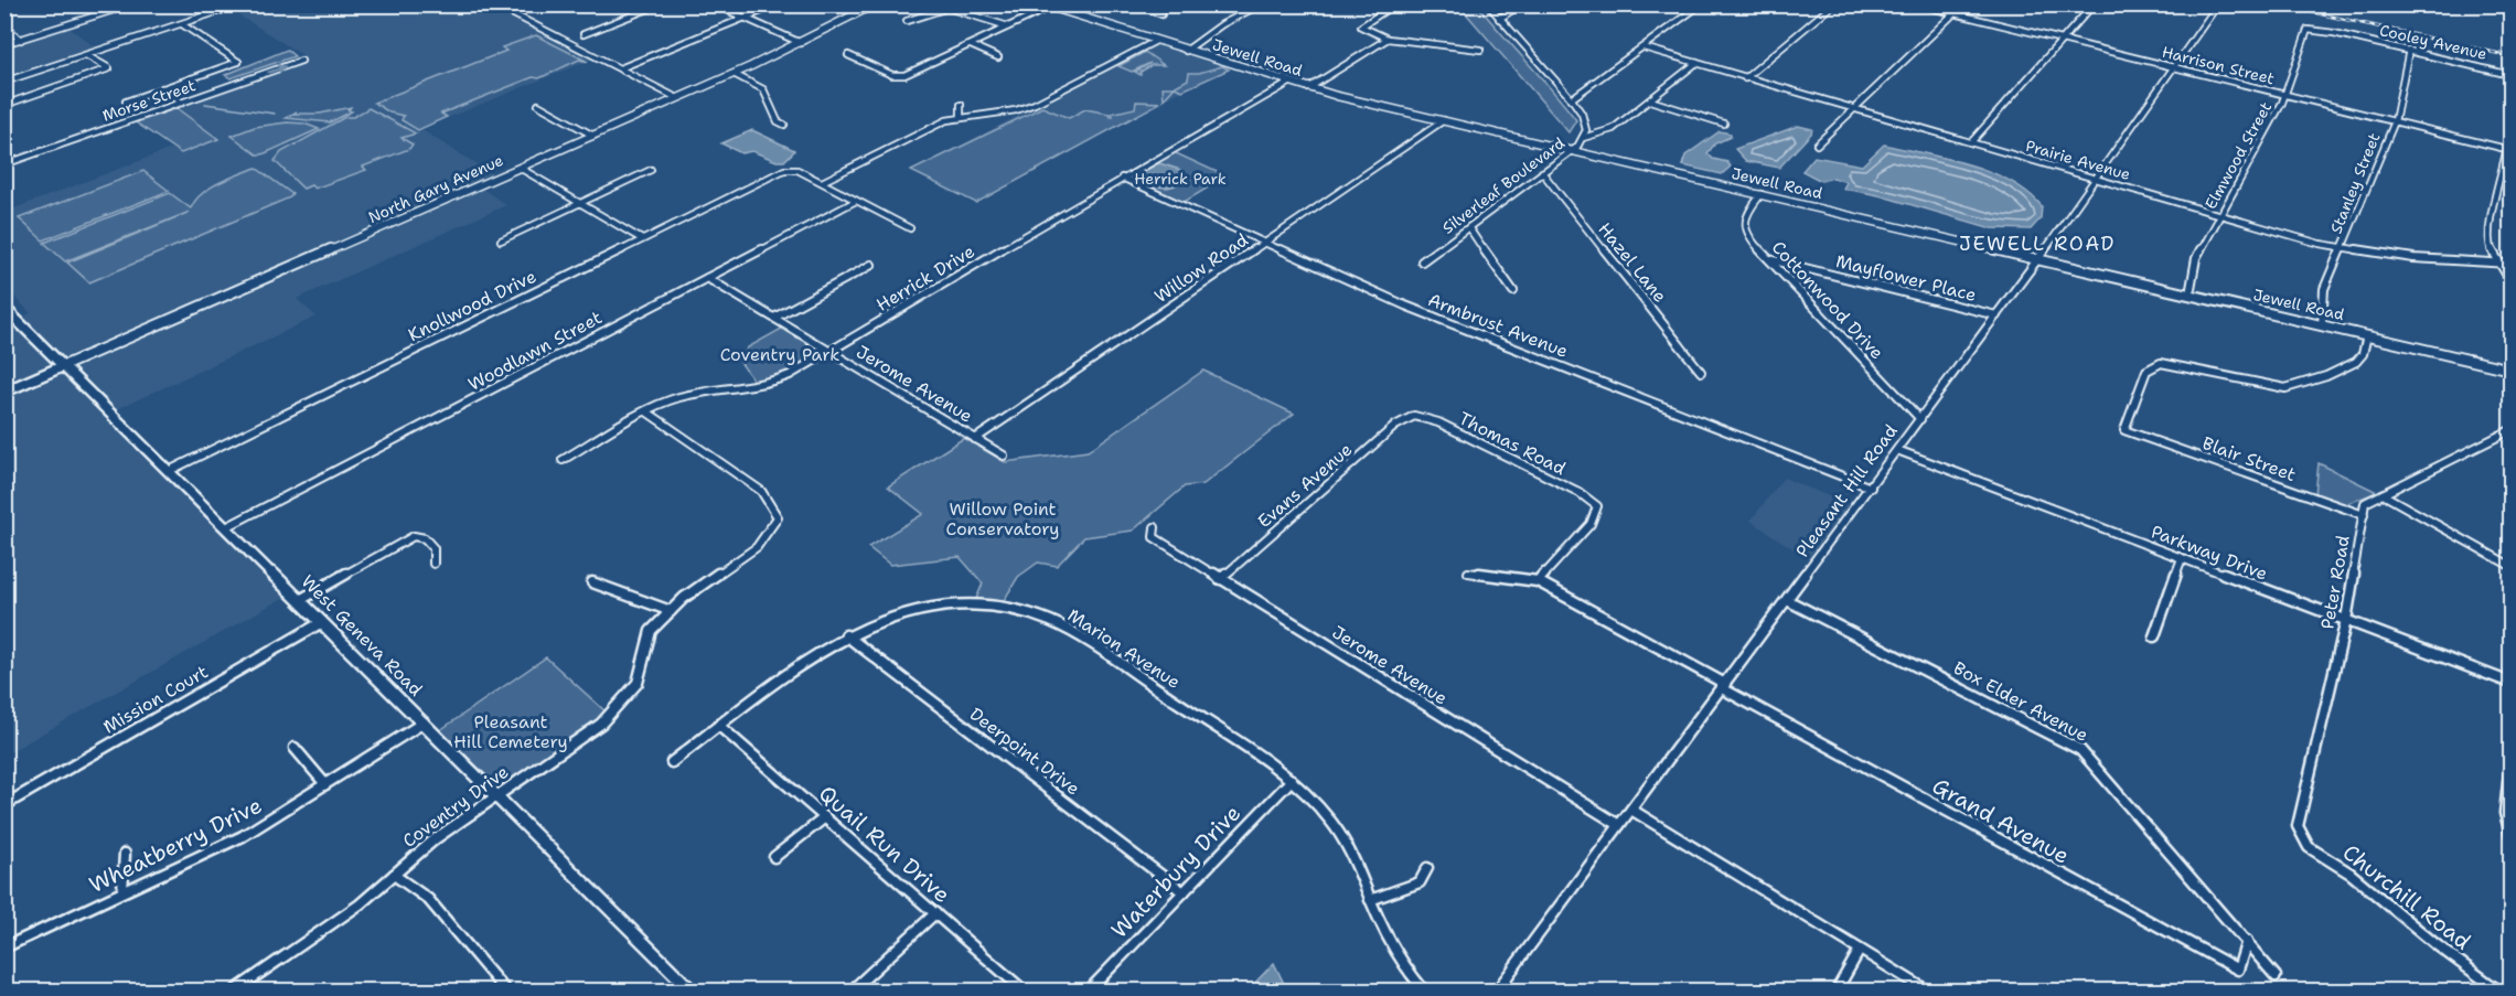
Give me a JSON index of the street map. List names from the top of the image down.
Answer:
{
  "streets": {
    "main road": ["North Gary Avenue", "West Geneva Road"],
    "street": [
      "Cooley Avenue",
      "Jewell Road",
      "Harrison Street",
      "Morse Street",
      "Elmwood Street",
      "Prairie Avenue",
      "Stanley Street",
      "Silverleaf Boulevard",
      "Hazel Lane",
      "Willow Road",
      "Herrick Drive",
      "Mayflower Place",
      "Cottonwood Drive",
      "Knollwood Drive",
      "Armbrust Avenue",
      "Woodlawn Street",
      "Jerome Avenue",
      "Thomas Road",
      "Blair Street",
      "Evans Avenue",
      "Pleasant Hill Road",
      "Parkway Drive",
      "Peter Road",
      "Marion Avenue",
      "Mission Court",
      "Box Elder Avenue",
      "Deerpoint Drive",
      "Coventry Drive",
      "Grand Avenue",
      "Quail Run Drive",
      "Wheatberry Drive",
      "Waterbury Drive",
      "Churchill Road"
    ]
  },
  "crossings": [
    ["Cooley Avenue", "Elmwood Street"],
    ["Cooley Avenue", "Stanley Street"],
    ["Jewell Road", "Elmwood Street"],
    ["Jewell Road", "Stanley Street"],
    ["Jewell Road", "Silverleaf Boulevard"],
    ["Jewell Road", "Willow Road"],
    ["Jewell Road", "Herrick Drive"],
    ["Jewell Road", "Cottonwood Drive"],
    ["Jewell Road", "Blair Street"],
    ["Jewell Road", "Pleasant Hill Road"],
    ["Harrison Street", "Elmwood Street"],
    ["Harrison Street", "Stanley Street"],
    ["Harrison Street", "Pleasant Hill Road"],
    ["Elmwood Street", "Prairie Avenue"],
    ["Prairie Avenue", "Stanley Street"],
    ["Prairie Avenue", "Silverleaf Boulevard"],
    ["Prairie Avenue", "Pleasant Hill Road"],
    ["Silverleaf Boulevard", "Hazel Lane"],
    ["North Gary Avenue", "West Geneva Road"],
    ["Willow Road", "Armbrust Avenue"],
    ["Willow Road", "Jerome Avenue"],
    ["Herrick Drive", "Armbrust Avenue"],
    ["Herrick Drive", "Jerome Avenue"],
    ["Herrick Drive", "Coventry Drive"],
    ["Mayflower Place", "Cottonwood Drive"],
    ["Mayflower Place", "Pleasant Hill Road"],
    ["Cottonwood Drive", "Pleasant Hill Road"],
    ["Knollwood Drive", "West Geneva Road"],
    ["Armbrust Avenue", "Pleasant Hill Road"],
    ["Woodlawn Street", "Jerome Avenue"],
    ["Woodlawn Street", "West Geneva Road"],
    ["Jerome Avenue", "Evans Avenue"],
    ["Jerome Avenue", "Pleasant Hill Road"],
    ["Thomas Road", "Evans Avenue"],
    ["Thomas Road", "Grand Avenue"],
    ["Blair Street", "Peter Road"],
    ["Pleasant Hill Road", "Parkway Drive"],
    ["Pleasant Hill Road", "Box Elder Avenue"],
    ["Pleasant Hill Road", "Grand Avenue"],
    ["Parkway Drive", "Peter Road"],
    ["Peter Road", "Churchill Road"],
    ["West Geneva Road", "Mission Court"],
    ["West Geneva Road", "Coventry Drive"],
    ["West Geneva Road", "Wheatberry Drive"],
    ["Marion Avenue", "Deerpoint Drive"],
    ["Marion Avenue", "Quail Run Drive"],
    ["Marion Avenue", "Waterbury Drive"],
    ["Box Elder Avenue", "Grand Avenue"],
    ["Deerpoint Drive", "Waterbury Drive"]
  ],
  "one_way": ["Morse Street"],
  "districts": ["JEWELL ROAD"],
  "parks": [
    "Herrick Park",
    "Coventry Park",
    "Willow Point Conservatory",
    "Pleasant Hill Cemetery"
  ]
}
